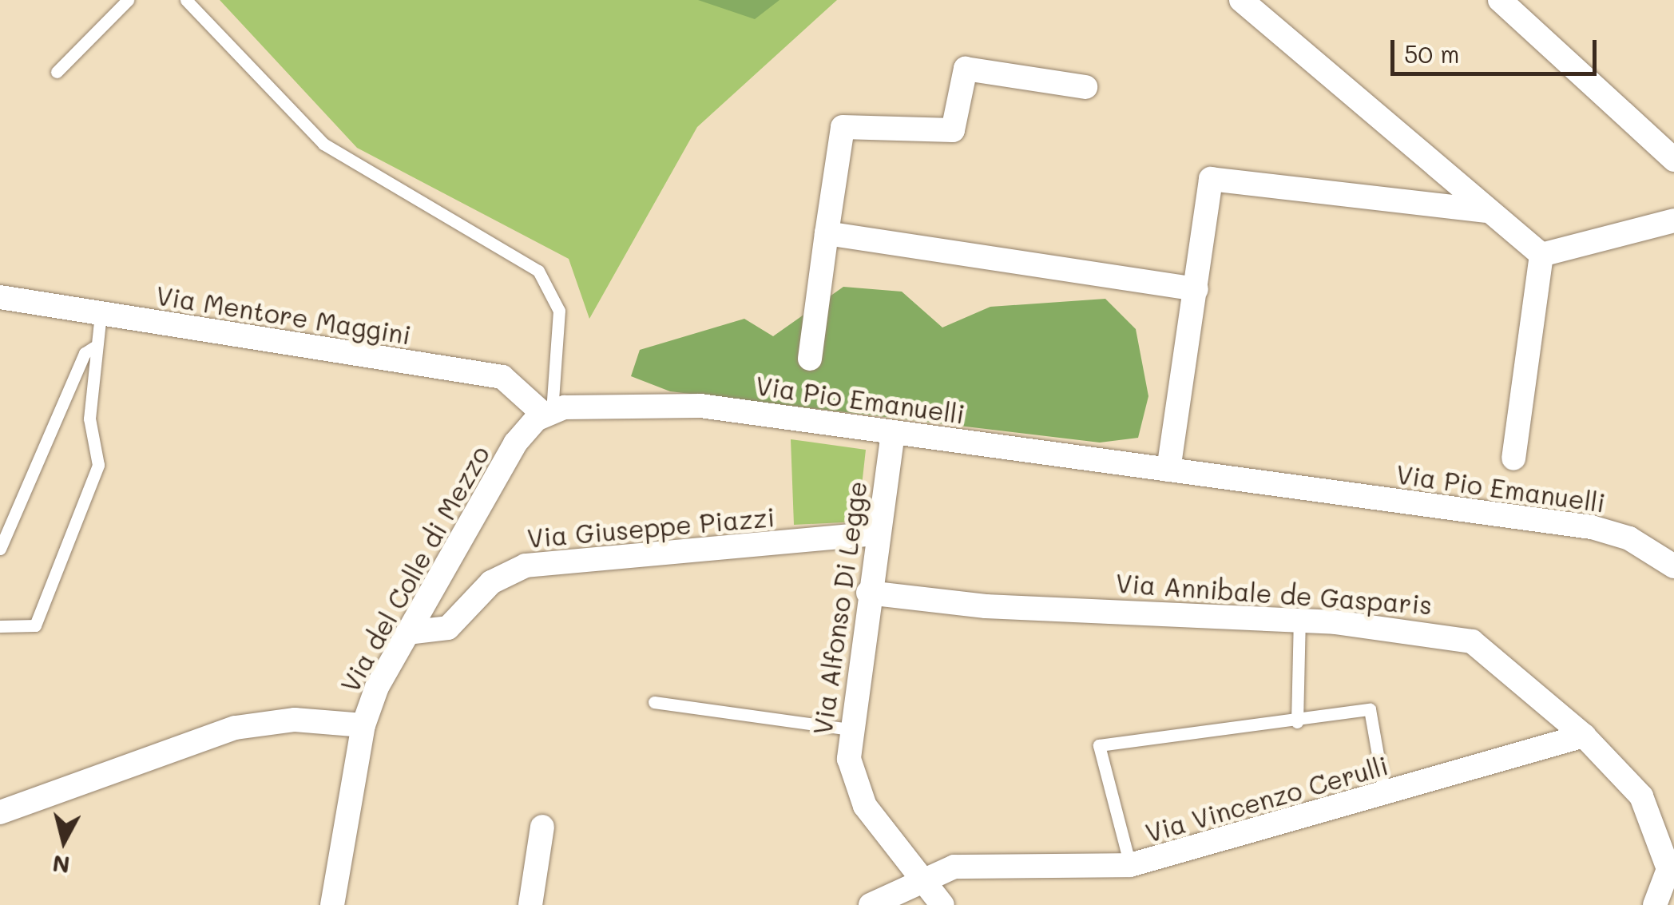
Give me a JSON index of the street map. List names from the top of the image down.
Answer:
{
  "streets": {
    "street": [
      "Via Mentore Maggini",
      "Via Pio Emanuelli",
      "Via Giuseppe Piazzi",
      "Via del Colle di Mezzo",
      "Via Annibale de Gasparis",
      "Via Alfonso Di Legge",
      "Via Vincenzo Cerulli"
    ]
  },
  "crossings": [
    ["Via Mentore Maggini", "Via Pio Emanuelli"],
    ["Via Mentore Maggini", "Via del Colle di Mezzo"],
    ["Via Pio Emanuelli", "Via del Colle di Mezzo"],
    ["Via Pio Emanuelli", "Via Alfonso Di Legge"],
    ["Via Giuseppe Piazzi", "Via del Colle di Mezzo"],
    ["Via Giuseppe Piazzi", "Via Alfonso Di Legge"],
    ["Via Annibale de Gasparis", "Via Alfonso Di Legge"],
    ["Via Annibale de Gasparis", "Via Vincenzo Cerulli"],
    ["Via Alfonso Di Legge", "Via Vincenzo Cerulli"]
  ],
  "scale_bar": "50 m",
  "north": "bottom"
}
